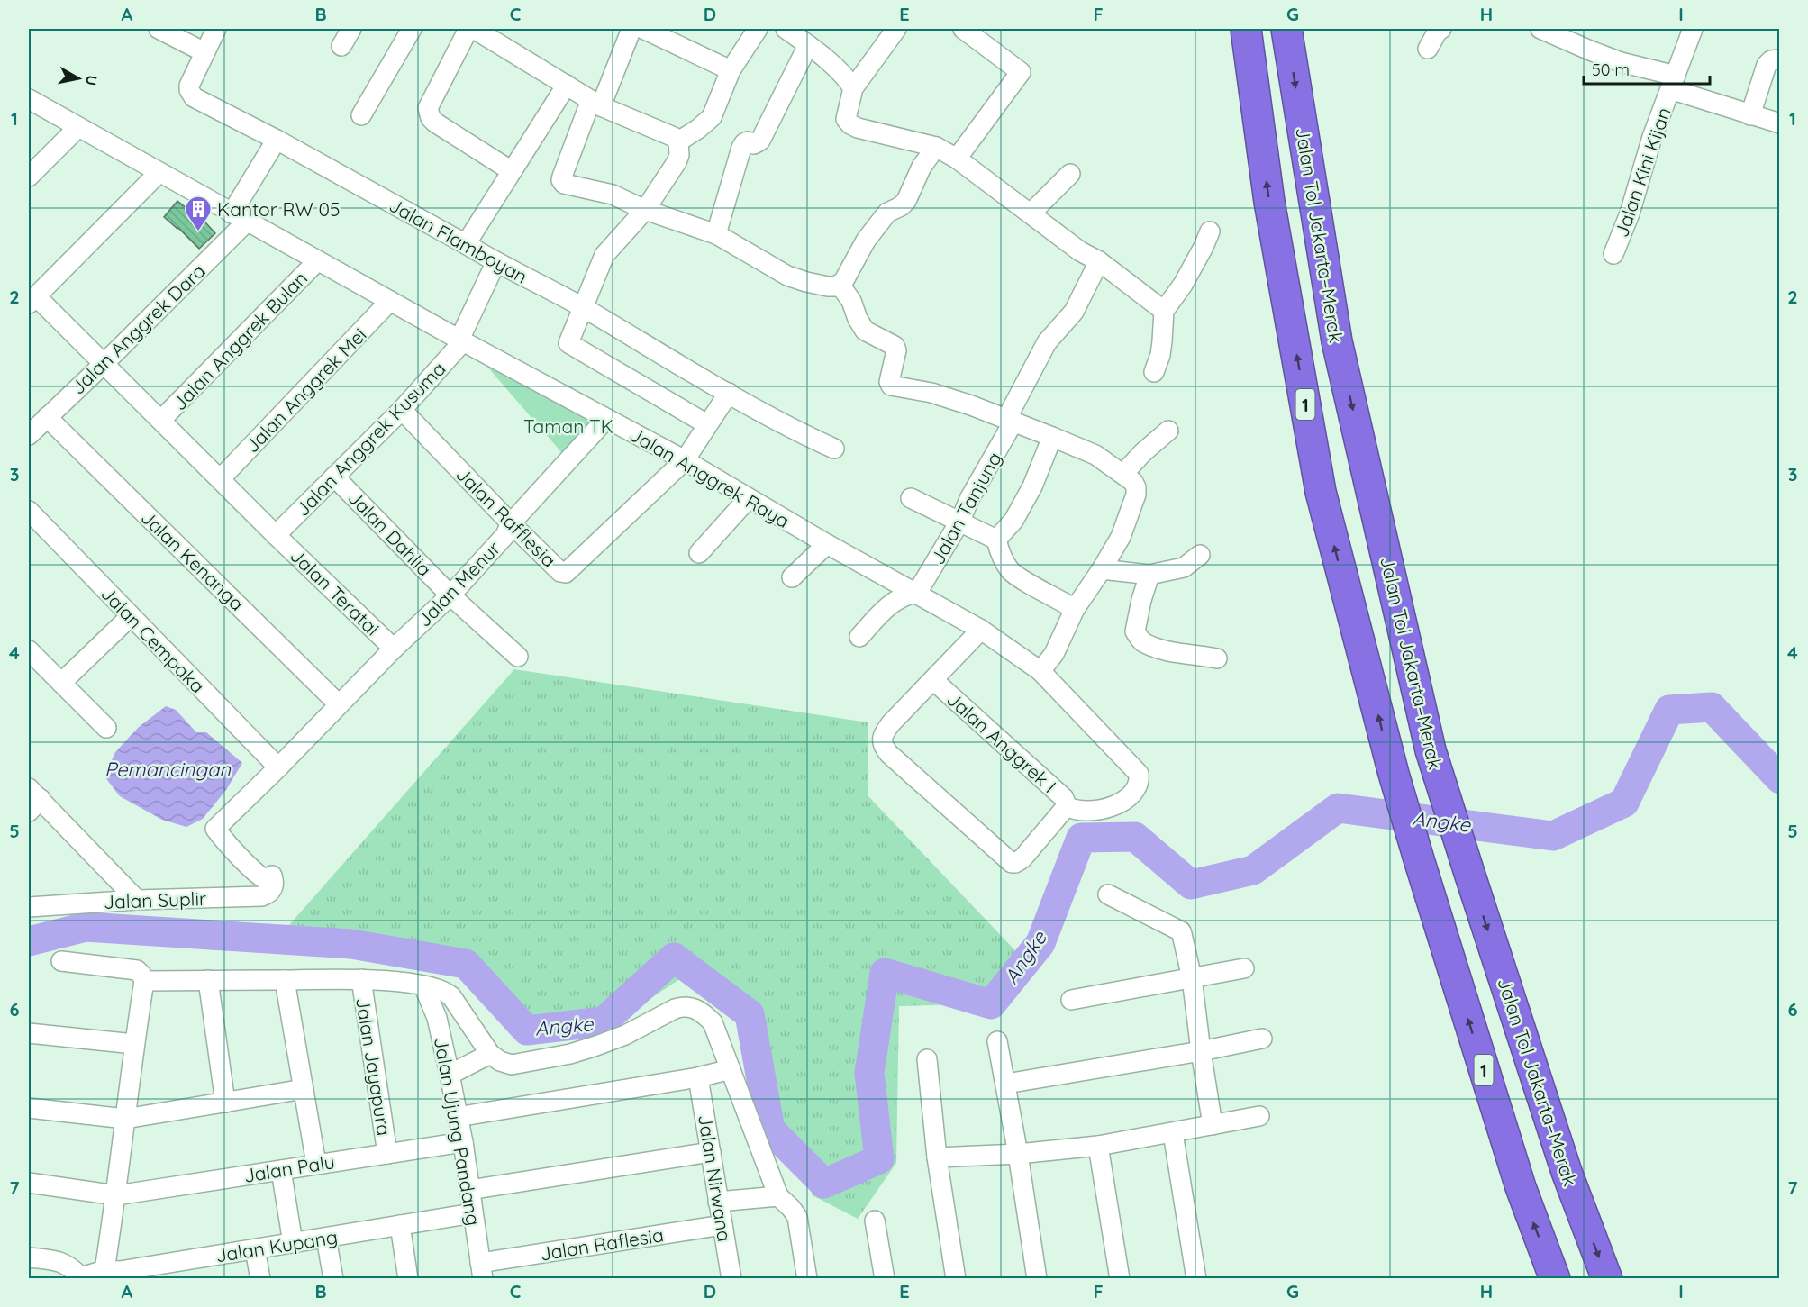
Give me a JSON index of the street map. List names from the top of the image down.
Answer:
{
  "streets": {
    "highway": ["Jalan Tol Jakarta–Merak", "1"],
    "street": [
      "Jalan Kini Kijan",
      "Jalan Flamboyan",
      "Jalan Anggrek Dara",
      "Jalan Anggrek Bulan",
      "Jalan Anggrek Mei",
      "Jalan Anggrek Kusuma",
      "Jalan Anggrek Raya",
      "Jalan Tanjung",
      "Jalan Rafflesia",
      "Jalan Dahlia",
      "Jalan Kenanga",
      "Jalan Menur",
      "Jalan Teratai",
      "Jalan Cempaka",
      "Jalan Anggrek I",
      "Jalan Suplir",
      "Jalan Jayapura",
      "Jalan Ujung Pandang",
      "Jalan Palu",
      "Jalan Nirwana",
      "Jalan Raflesia",
      "Jalan Kupang"
    ]
  },
  "crossings": [
    ["Jalan Flamboyan", "Jalan Anggrek Dara"],
    ["Jalan Flamboyan", "Jalan Anggrek Kusuma"],
    ["Jalan Anggrek Dara", "Jalan Anggrek Raya"],
    ["Jalan Anggrek Dara", "Jalan Kenanga"],
    ["Jalan Anggrek Dara", "Jalan Teratai"],
    ["Jalan Anggrek Bulan", "Jalan Anggrek Raya"],
    ["Jalan Anggrek Bulan", "Jalan Teratai"],
    ["Jalan Anggrek Mei", "Jalan Anggrek Raya"],
    ["Jalan Anggrek Mei", "Jalan Teratai"],
    ["Jalan Anggrek Kusuma", "Jalan Anggrek Raya"],
    ["Jalan Anggrek Kusuma", "Jalan Rafflesia"],
    ["Jalan Anggrek Kusuma", "Jalan Dahlia"],
    ["Jalan Anggrek Kusuma", "Jalan Teratai"],
    ["Jalan Anggrek Raya", "Jalan Tanjung"],
    ["Jalan Anggrek Raya", "Jalan Rafflesia"],
    ["Jalan Anggrek Raya", "Jalan Menur"],
    ["Jalan Anggrek Raya", "Jalan Anggrek I"],
    ["Jalan Rafflesia", "Jalan Menur"],
    ["Jalan Dahlia", "Jalan Menur"],
    ["Jalan Kenanga", "Jalan Teratai"],
    ["Jalan Menur", "Jalan Teratai"],
    ["Jalan Teratai", "Jalan Cempaka"],
    ["Jalan Teratai", "Jalan Suplir"],
    ["Jalan Jayapura", "Jalan Palu"],
    ["Jalan Ujung Pandang", "Jalan Palu"],
    ["Jalan Ujung Pandang", "Jalan Raflesia"],
    ["Jalan Ujung Pandang", "Jalan Kupang"],
    ["Jalan Nirwana", "Jalan Raflesia"]
  ],
  "water": ["Pemancingan", "Angke"],
  "parks": ["Taman TK"],
  "places": {
    "building": ["Kantor RW 05"]
  },
  "scale_bar": "50 m",
  "north": "right",
  "grid": {
    "columns": [
      "A",
      "B",
      "C",
      "D",
      "E",
      "F",
      "G",
      "H",
      "I"
    ],
    "rows": [
      "1",
      "2",
      "3",
      "4",
      "5",
      "6",
      "7"
    ]
  }
}
